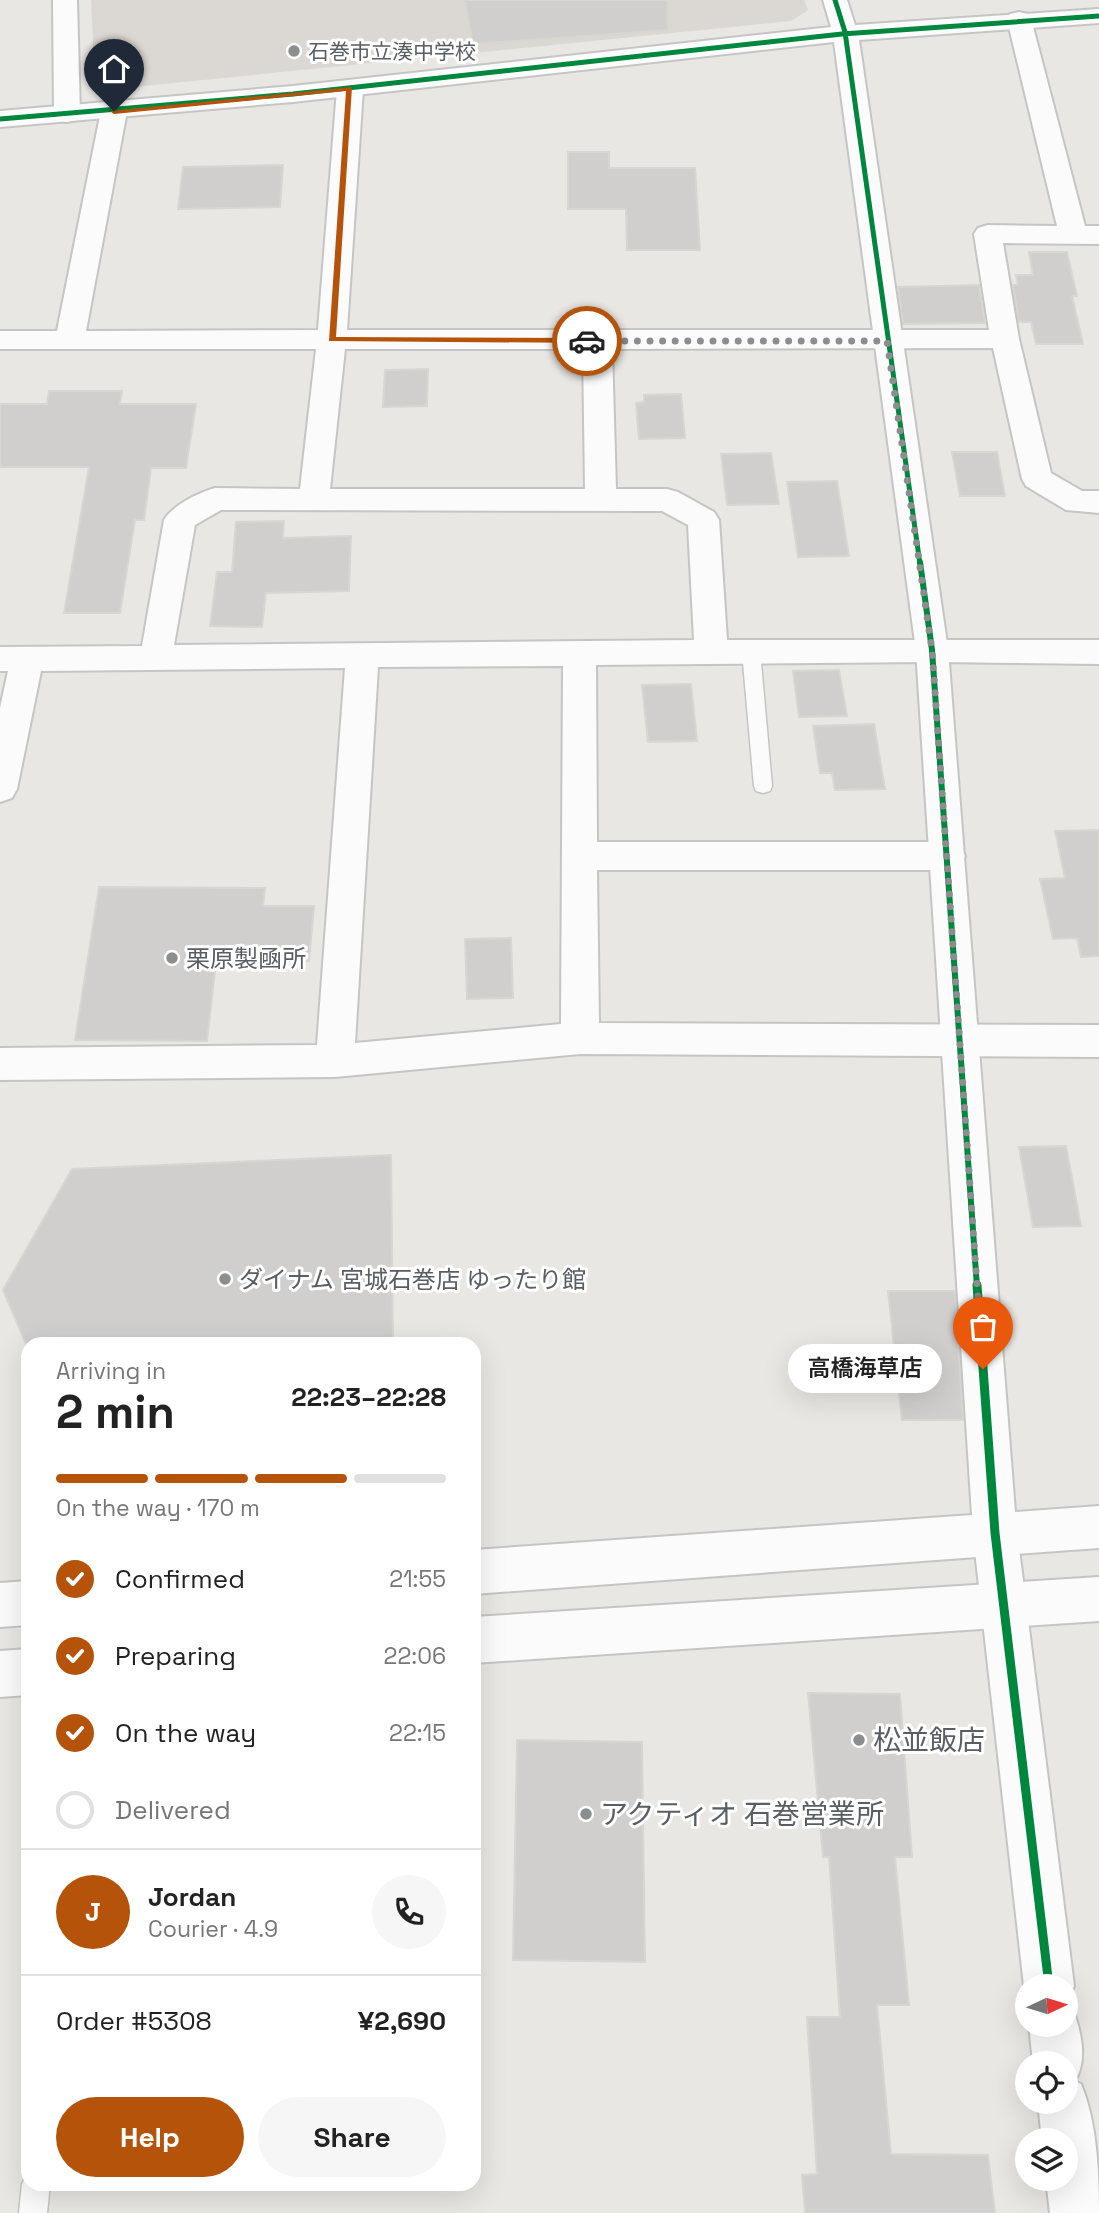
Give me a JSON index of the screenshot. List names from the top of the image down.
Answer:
{
  "places": [
    "石巻市立湊中学校",
    "栗原製凾所",
    "ダイナム 宮城石巻店 ゆったり館",
    "高橋海草店",
    "松並飯店",
    "アクティオ 石巻営業所"
  ],
  "north": "right",
  "page": {
    "heading": ["2 min", "Arriving in", "22:23–22:28"],
    "panel": [
      "Jordan",
      "Courier · 4.9",
      "Order #5308",
      "¥2,690"
    ],
    "bubble": "高橋海草店",
    "bar": "On the way · 170 m",
    "list": [
      ["Confirmed", "21:55"],
      ["Preparing", "22:06"],
      ["On the way", "22:15"],
      "Delivered"
    ],
    "round": "J",
    "buttons": ["Help", "Share"]
  }
}
